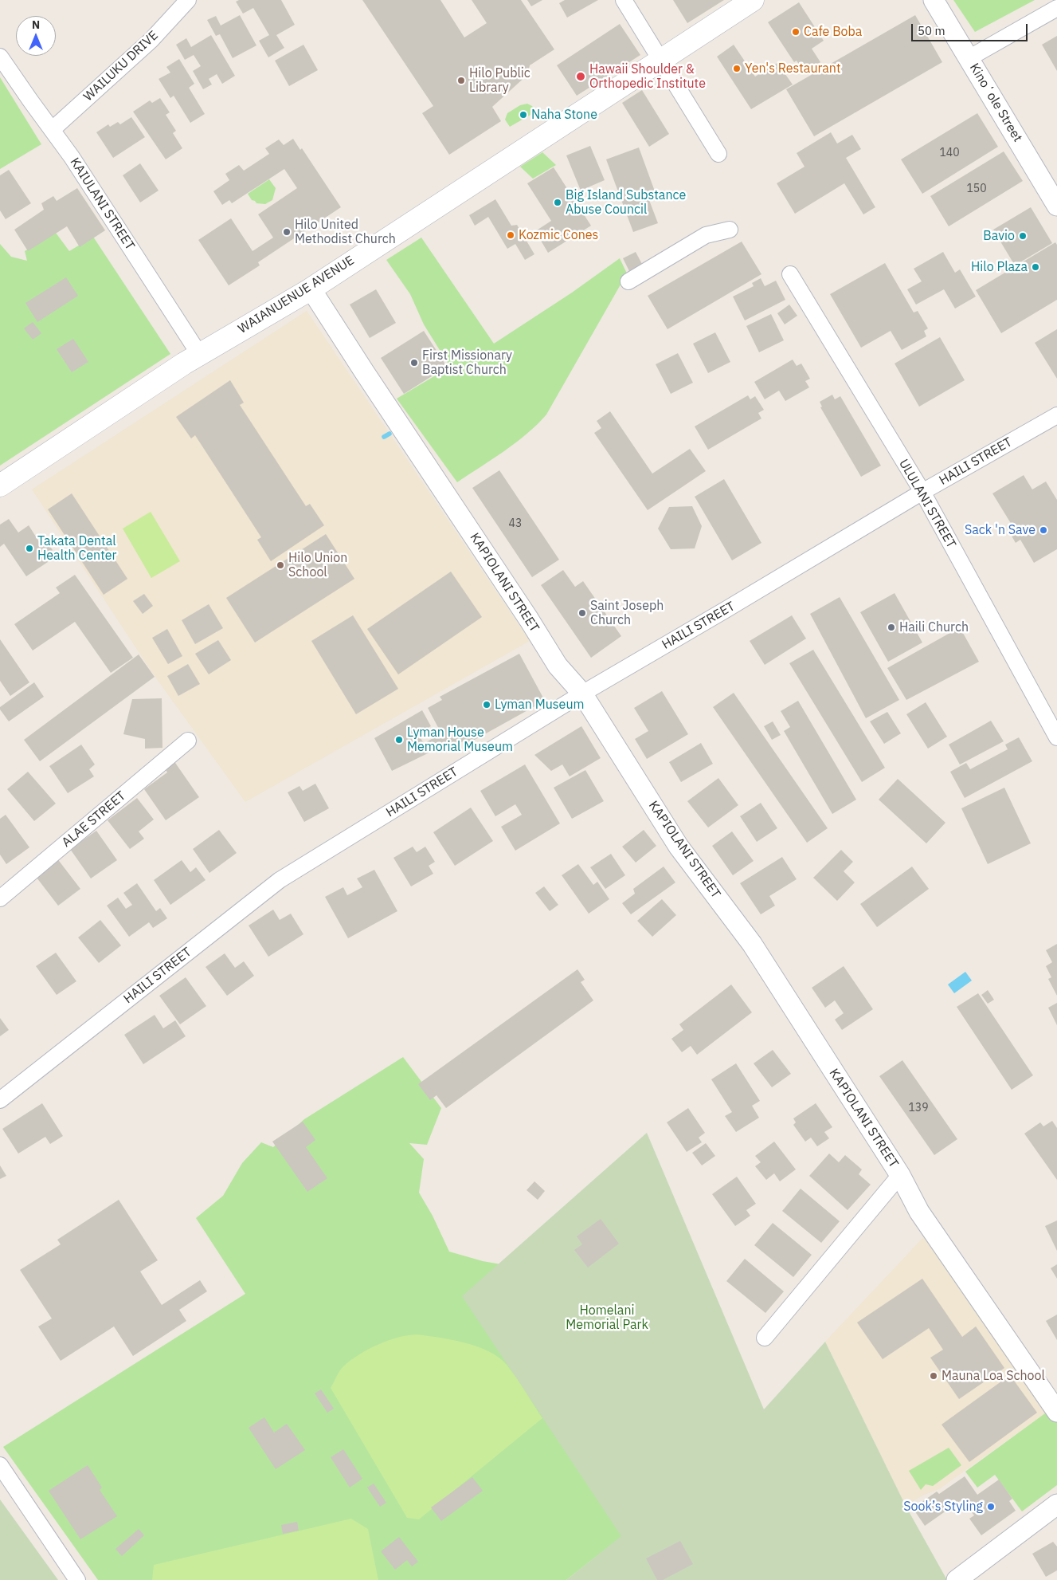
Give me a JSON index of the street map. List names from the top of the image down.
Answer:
{
  "streets": {
    "main road": ["WAIANUENUE AVENUE"],
    "street": [
      "WAILUKU DRIVE",
      "Kinoʻole Street",
      "KAIULANI STREET",
      "HAILI STREET",
      "ULULANI STREET",
      "KAPIOLANI STREET",
      "ALAE STREET"
    ]
  },
  "crossings": [
    ["WAILUKU DRIVE", "KAIULANI STREET"],
    ["KAIULANI STREET", "WAIANUENUE AVENUE"],
    ["WAIANUENUE AVENUE", "KAPIOLANI STREET"],
    ["HAILI STREET", "ULULANI STREET"],
    ["HAILI STREET", "KAPIOLANI STREET"]
  ],
  "parks": ["Homelani Memorial Park"],
  "places": [
    "Cafe Boba",
    "Yen's Restaurant",
    "Hawaii Shoulder & Orthopedic Institute",
    "Hilo Public Library",
    "Naha Stone",
    "Big Island Substance Abuse Council",
    "Hilo United Methodist Church",
    "Kozmic Cones",
    "Bavio",
    "Hilo Plaza",
    "First Missionary Baptist Church",
    "Sack 'n Save",
    "Takata Dental Health Center",
    "Hilo Union School",
    "Saint Joseph Church",
    "Haili Church",
    "Lyman Museum",
    "Lyman House Memorial Museum",
    "Mauna Loa School",
    "Sook’s Styling"
  ],
  "house_numbers": [
    "140",
    "150",
    "43",
    "139"
  ],
  "scale_bar": "50 m",
  "north": "top"
}
